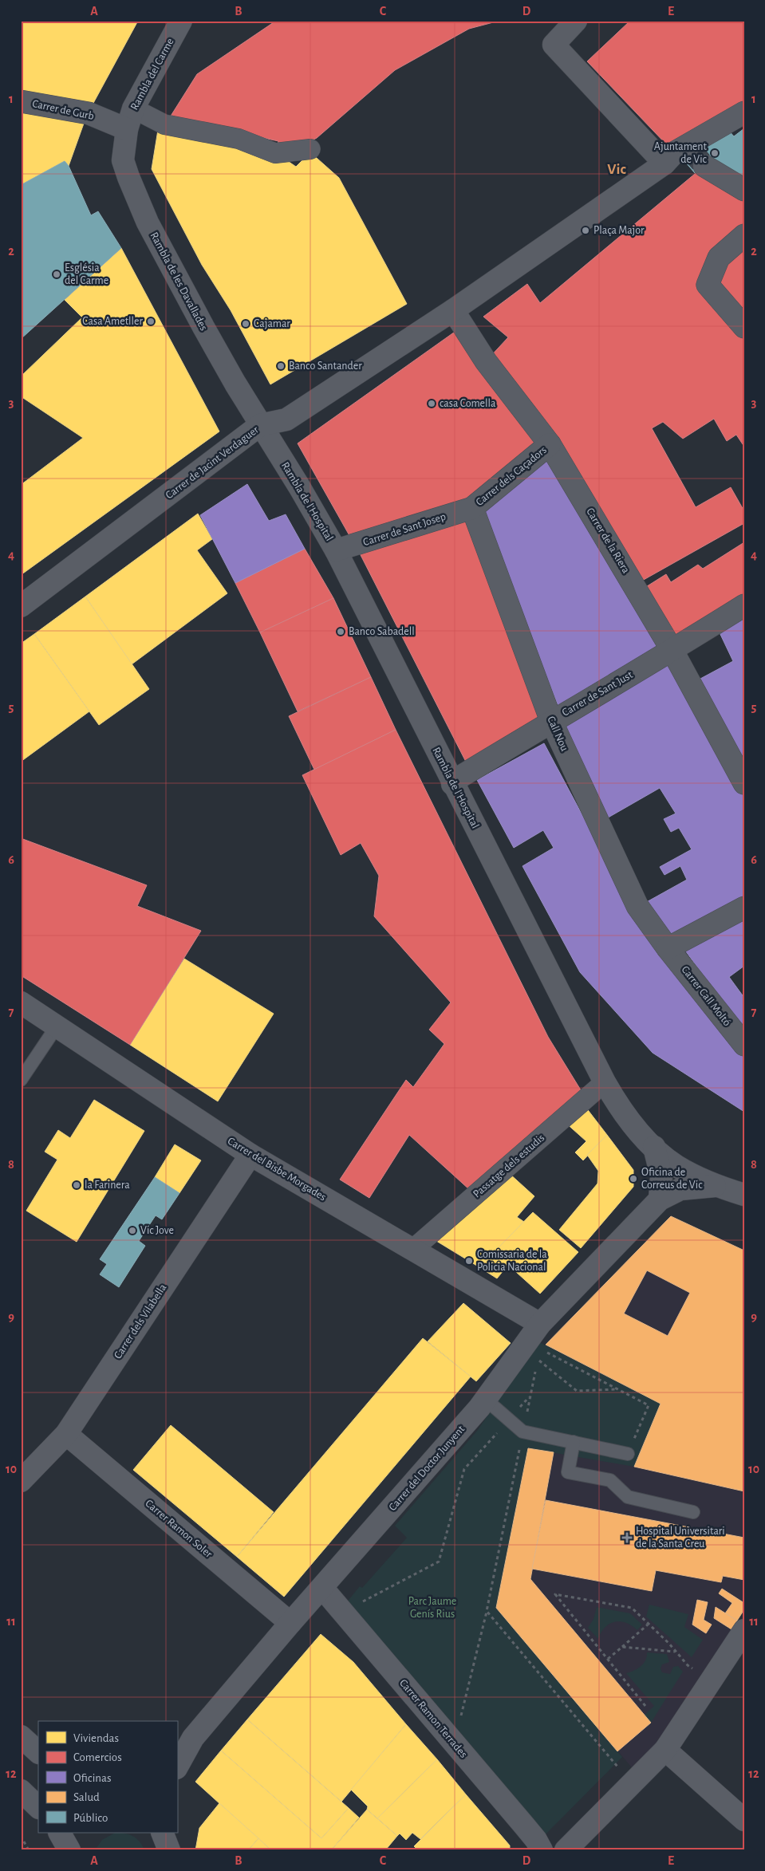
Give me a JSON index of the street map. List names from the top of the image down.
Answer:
{
  "streets": {
    "street": [
      "Rambla del Carme",
      "Carrer de Gurb",
      "Rambla de les Davallades",
      "Carrer de Jacint Verdaguer",
      "Carrer dels Caçadors",
      "Rambla de l'Hospital",
      "Carrer de Sant Josep",
      "Carrer de la Riera",
      "Carrer de Sant Just",
      "Call Nou",
      "Carrer Call Moltó",
      "Passatge dels estudis",
      "Carrer del Bisbe Morgades",
      "Carrer dels Vilabella",
      "Carrer del Doctor Junyent",
      "Carrer Ramon Soler",
      "Carrer Ramon Terrades"
    ]
  },
  "crossings": [
    ["Rambla del Carme", "Carrer de Gurb"],
    ["Rambla del Carme", "Rambla de les Davallades"],
    ["Carrer de Gurb", "Rambla de les Davallades"],
    ["Rambla de les Davallades", "Carrer de Jacint Verdaguer"],
    ["Rambla de les Davallades", "Rambla de l'Hospital"],
    ["Carrer de Jacint Verdaguer", "Rambla de l'Hospital"],
    ["Carrer de Jacint Verdaguer", "Carrer de la Riera"],
    ["Carrer dels Caçadors", "Carrer de Sant Josep"],
    ["Carrer dels Caçadors", "Carrer de la Riera"],
    ["Carrer dels Caçadors", "Call Nou"],
    ["Rambla de l'Hospital", "Carrer de Sant Josep"],
    ["Rambla de l'Hospital", "Carrer de Sant Just"],
    ["Rambla de l'Hospital", "Passatge dels estudis"],
    ["Rambla de l'Hospital", "Carrer del Doctor Junyent"],
    ["Carrer de Sant Josep", "Call Nou"],
    ["Carrer de la Riera", "Carrer de Sant Just"],
    ["Carrer de Sant Just", "Call Nou"],
    ["Call Nou", "Carrer Call Moltó"],
    ["Passatge dels estudis", "Carrer del Bisbe Morgades"],
    ["Carrer del Bisbe Morgades", "Carrer dels Vilabella"],
    ["Carrer del Bisbe Morgades", "Carrer del Doctor Junyent"],
    ["Carrer dels Vilabella", "Carrer Ramon Soler"],
    ["Carrer del Doctor Junyent", "Carrer Ramon Soler"],
    ["Carrer del Doctor Junyent", "Carrer Ramon Terrades"]
  ],
  "districts": ["Vic"],
  "parks": ["Parc Jaume Genís Rius"],
  "places": {
    "other": [
      "Ajuntament de Vic",
      "Plaça Major",
      "Església del Carme",
      "Casa Ametller",
      "Cajamar",
      "Banco Santander",
      "casa Comella",
      "Banco Sabadell",
      "Oficina de Correus de Vic",
      "la Farinera",
      "Vic Jove",
      "Comissaria de la Policia Nacional"
    ],
    "health": ["Hospital Universitari de la Santa Creu"]
  },
  "legend": [
    "Viviendas",
    "Comercios",
    "Oficinas",
    "Salud",
    "Público"
  ],
  "grid": {
    "columns": [
      "A",
      "B",
      "C",
      "D",
      "E"
    ],
    "rows": [
      "1",
      "2",
      "3",
      "4",
      "5",
      "6",
      "7",
      "8",
      "9",
      "10",
      "11",
      "12"
    ]
  }
}
